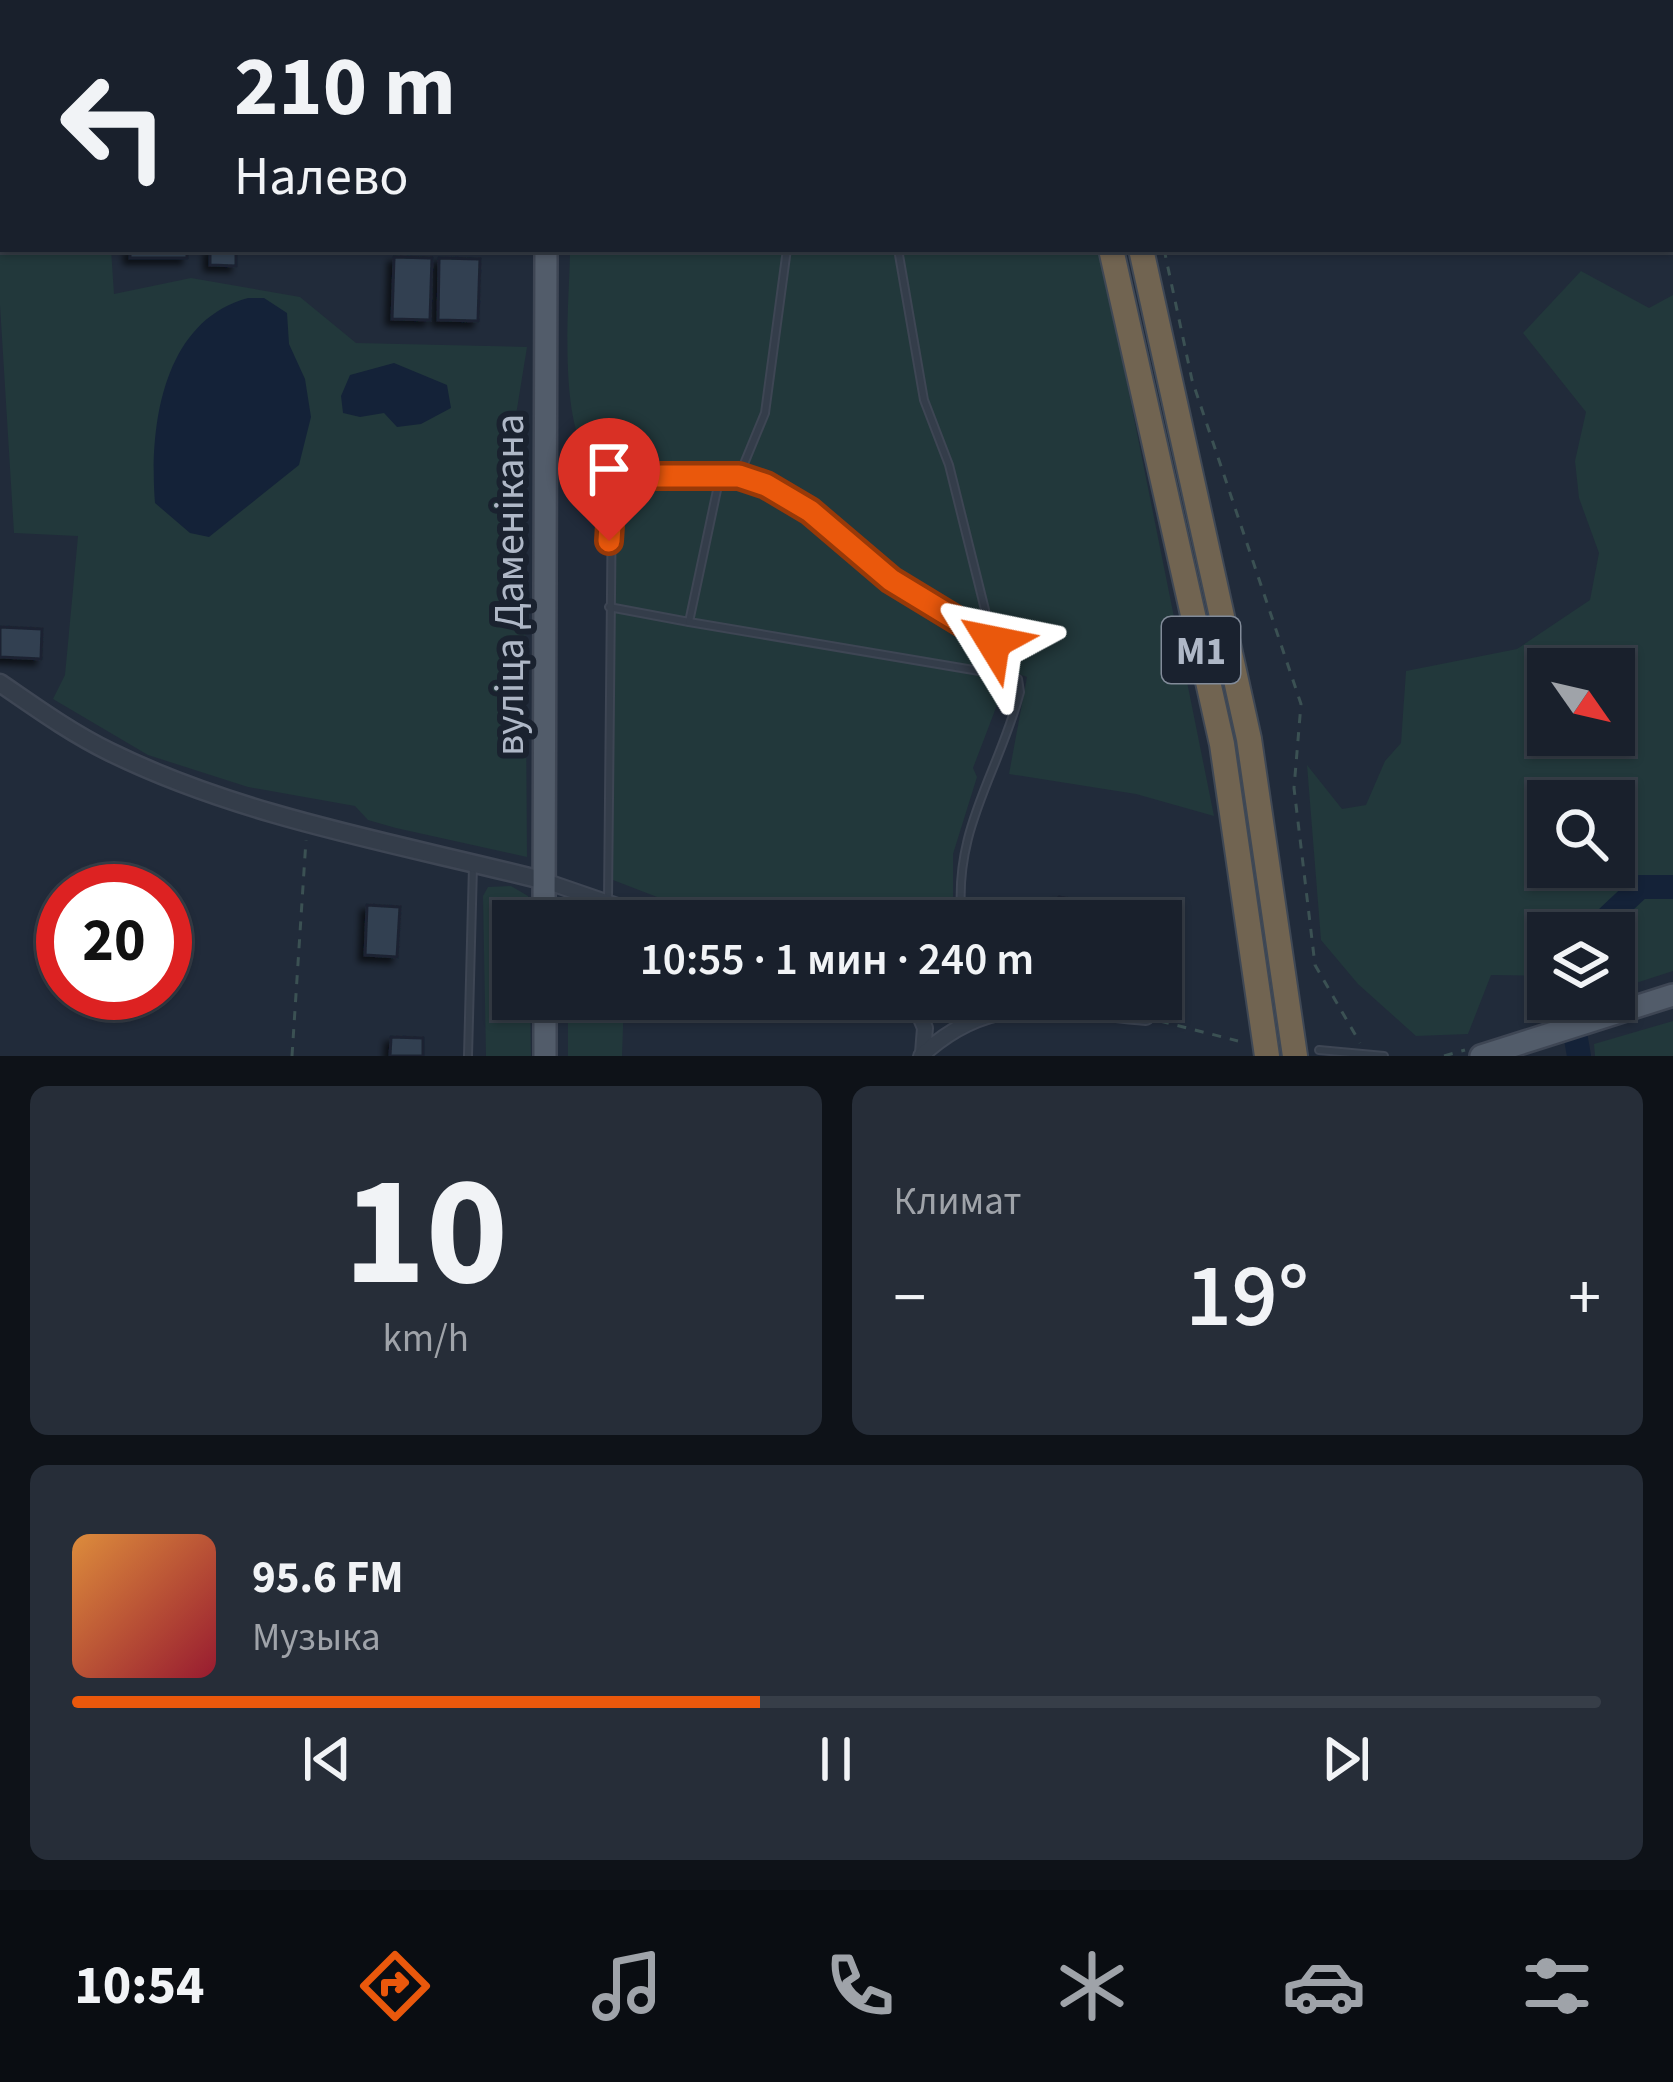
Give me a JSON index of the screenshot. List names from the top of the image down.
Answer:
{
  "streets": {
    "highway": ["М1"],
    "main road": ["вуліца Даменікана"]
  },
  "north": "bottom right",
  "page": {
    "turn": ["210 m", "Налево"],
    "limit": "20",
    "trip": "10:55 · 1 мин · 240 m",
    "tile": [
      ["10", "km/h"],
      "Климат"
    ],
    "heat": ["−", "19°", "+"],
    "song": ["95.6 FM", "Музыка"],
    "tabs": "10:54"
  }
}
